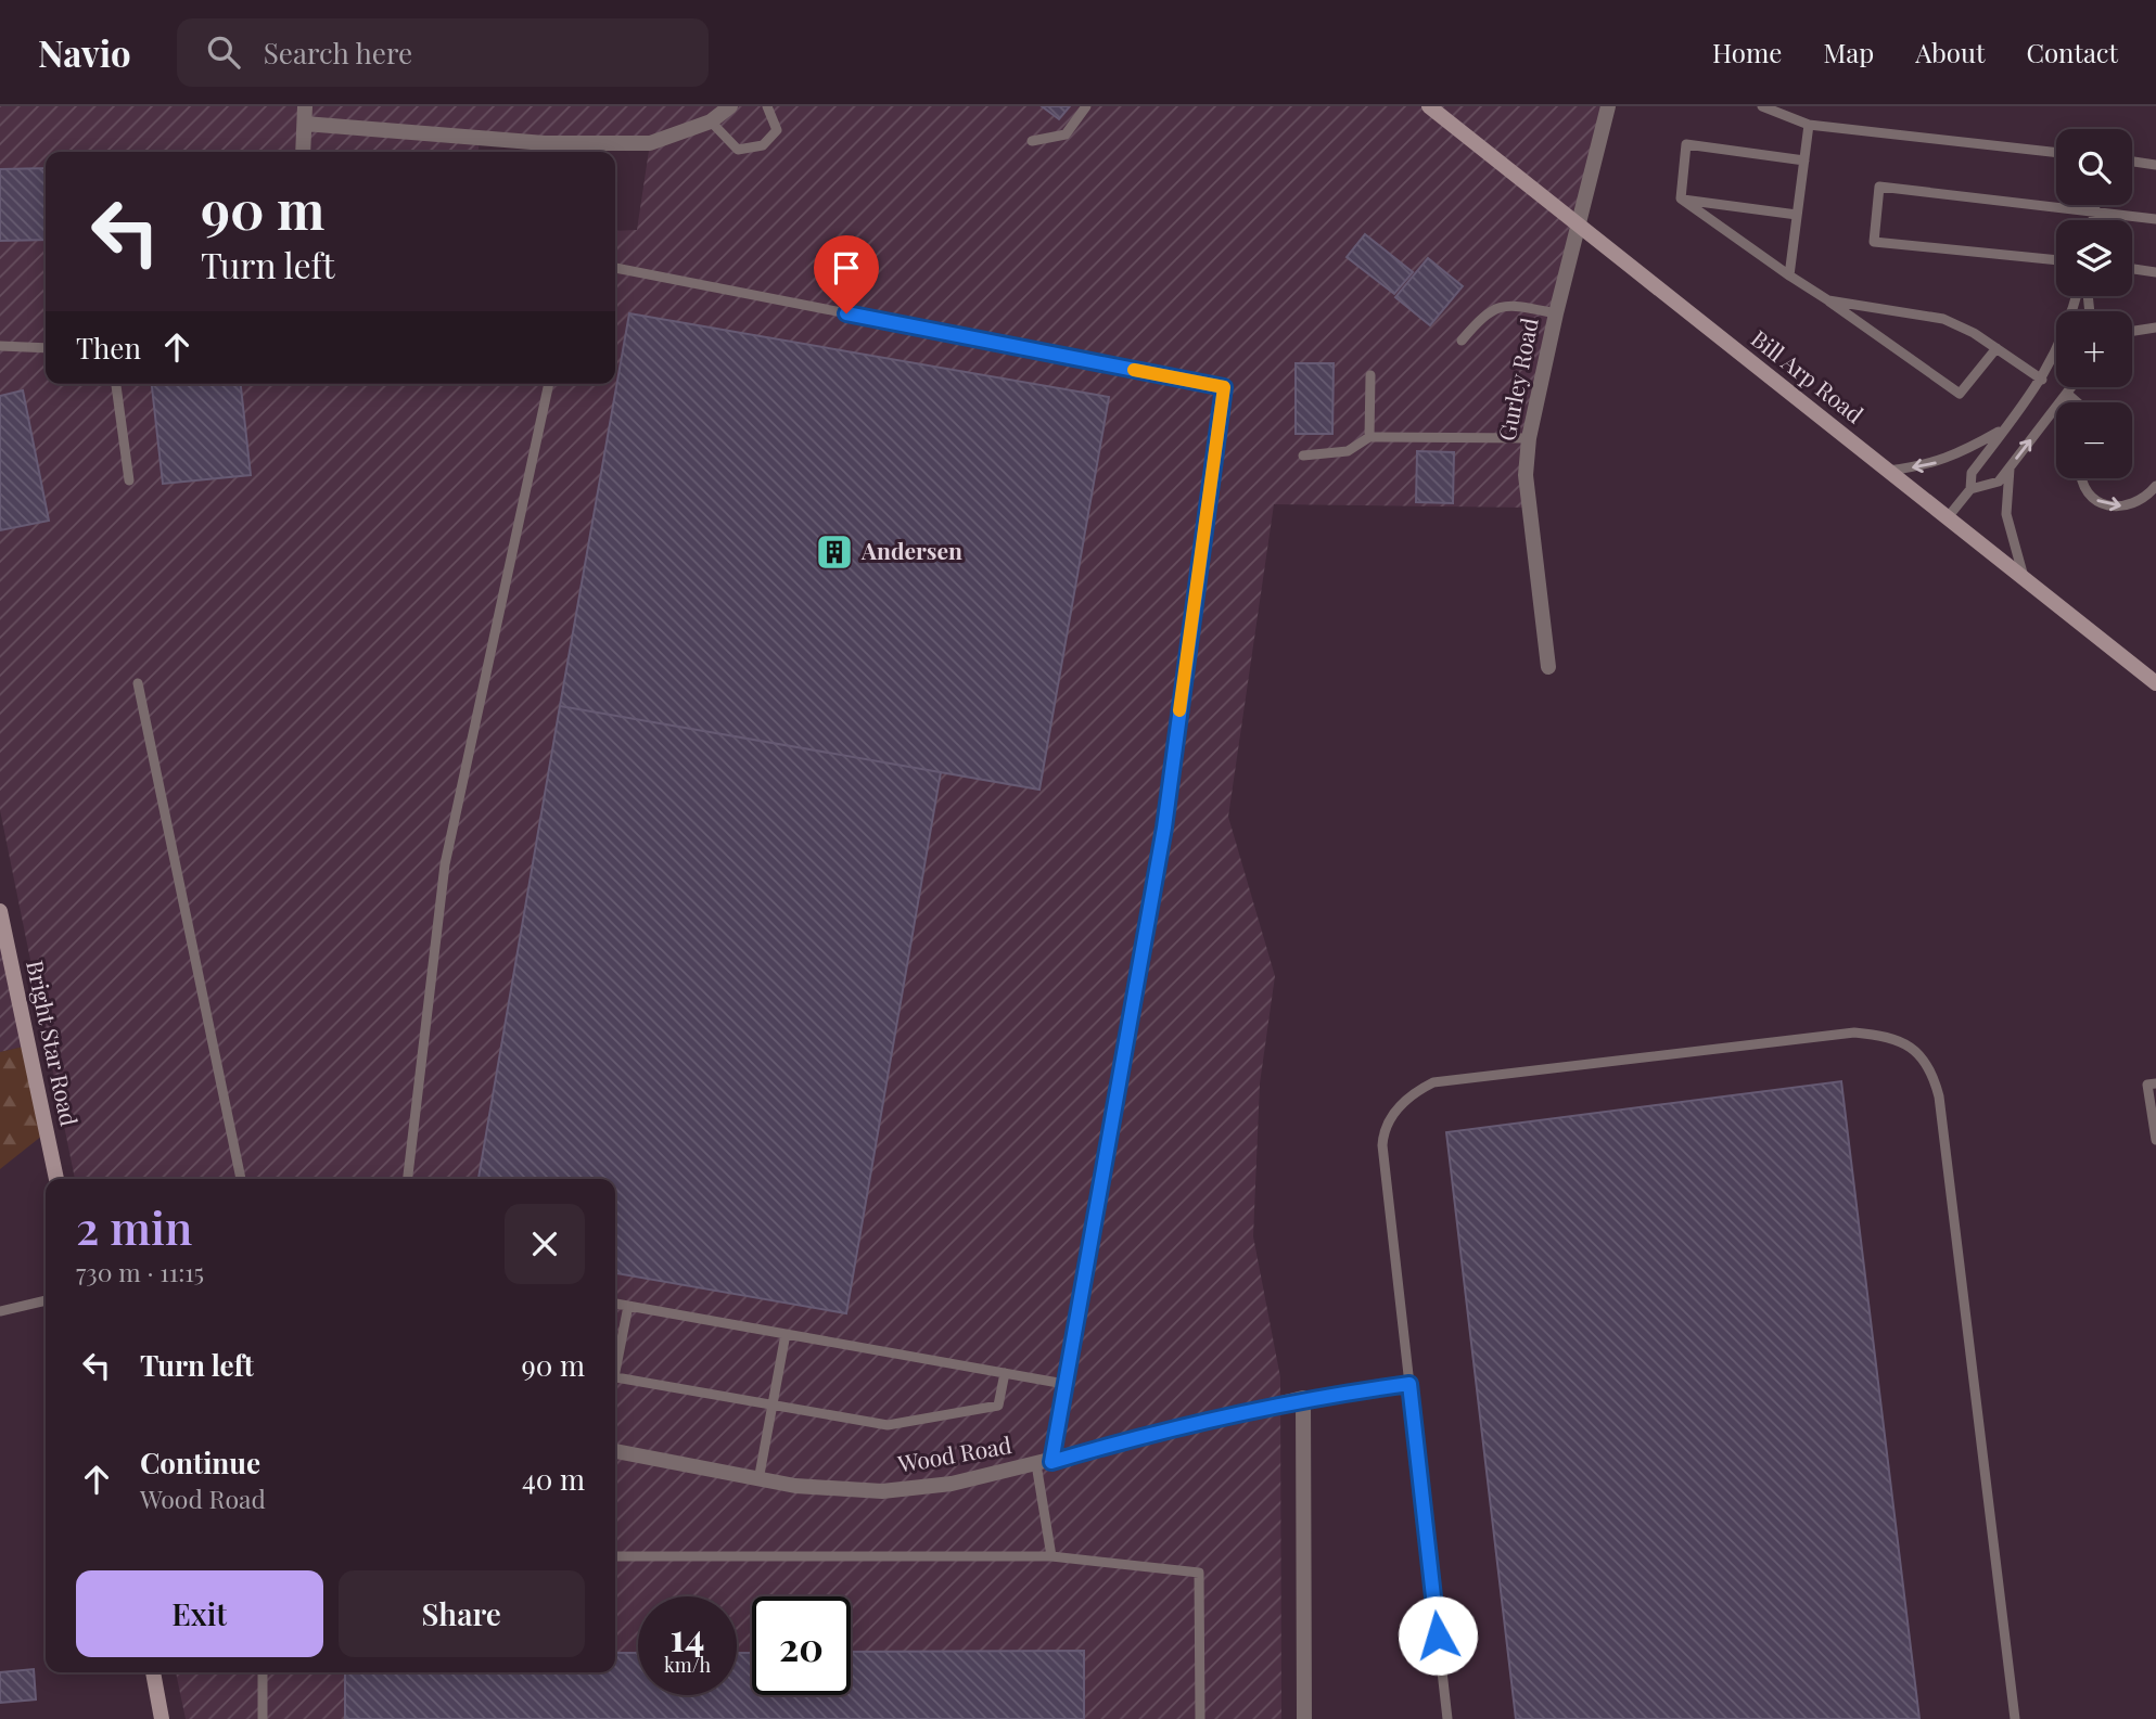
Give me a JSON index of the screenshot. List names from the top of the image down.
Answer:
{
  "streets": {
    "main road": ["Bill Arp Road", "Bright Star Road"],
    "street": ["Gurley Road", "Wood Road"]
  },
  "crossings": [
    ["Bill Arp Road", "Gurley Road"]
  ],
  "places": {
    "building": ["Andersen"]
  },
  "page": {
    "header": "Navio",
    "search": "Search here",
    "nav": [
      "Home",
      "Map",
      "About",
      "Contact"
    ],
    "map_buttons": ["+", "−"],
    "turn": ["90 m", "Turn left"],
    "then": "Then",
    "heading": ["2 min", "730 m · 11:15"],
    "list": [
      {
        "name": "Turn left",
        "value": "90 m"
      },
      {
        "name": "Continue",
        "note": "Wood Road",
        "value": "40 m"
      }
    ],
    "buttons": ["Exit", "Share"],
    "speed": "14 km/h",
    "limit": "20"
  }
}
